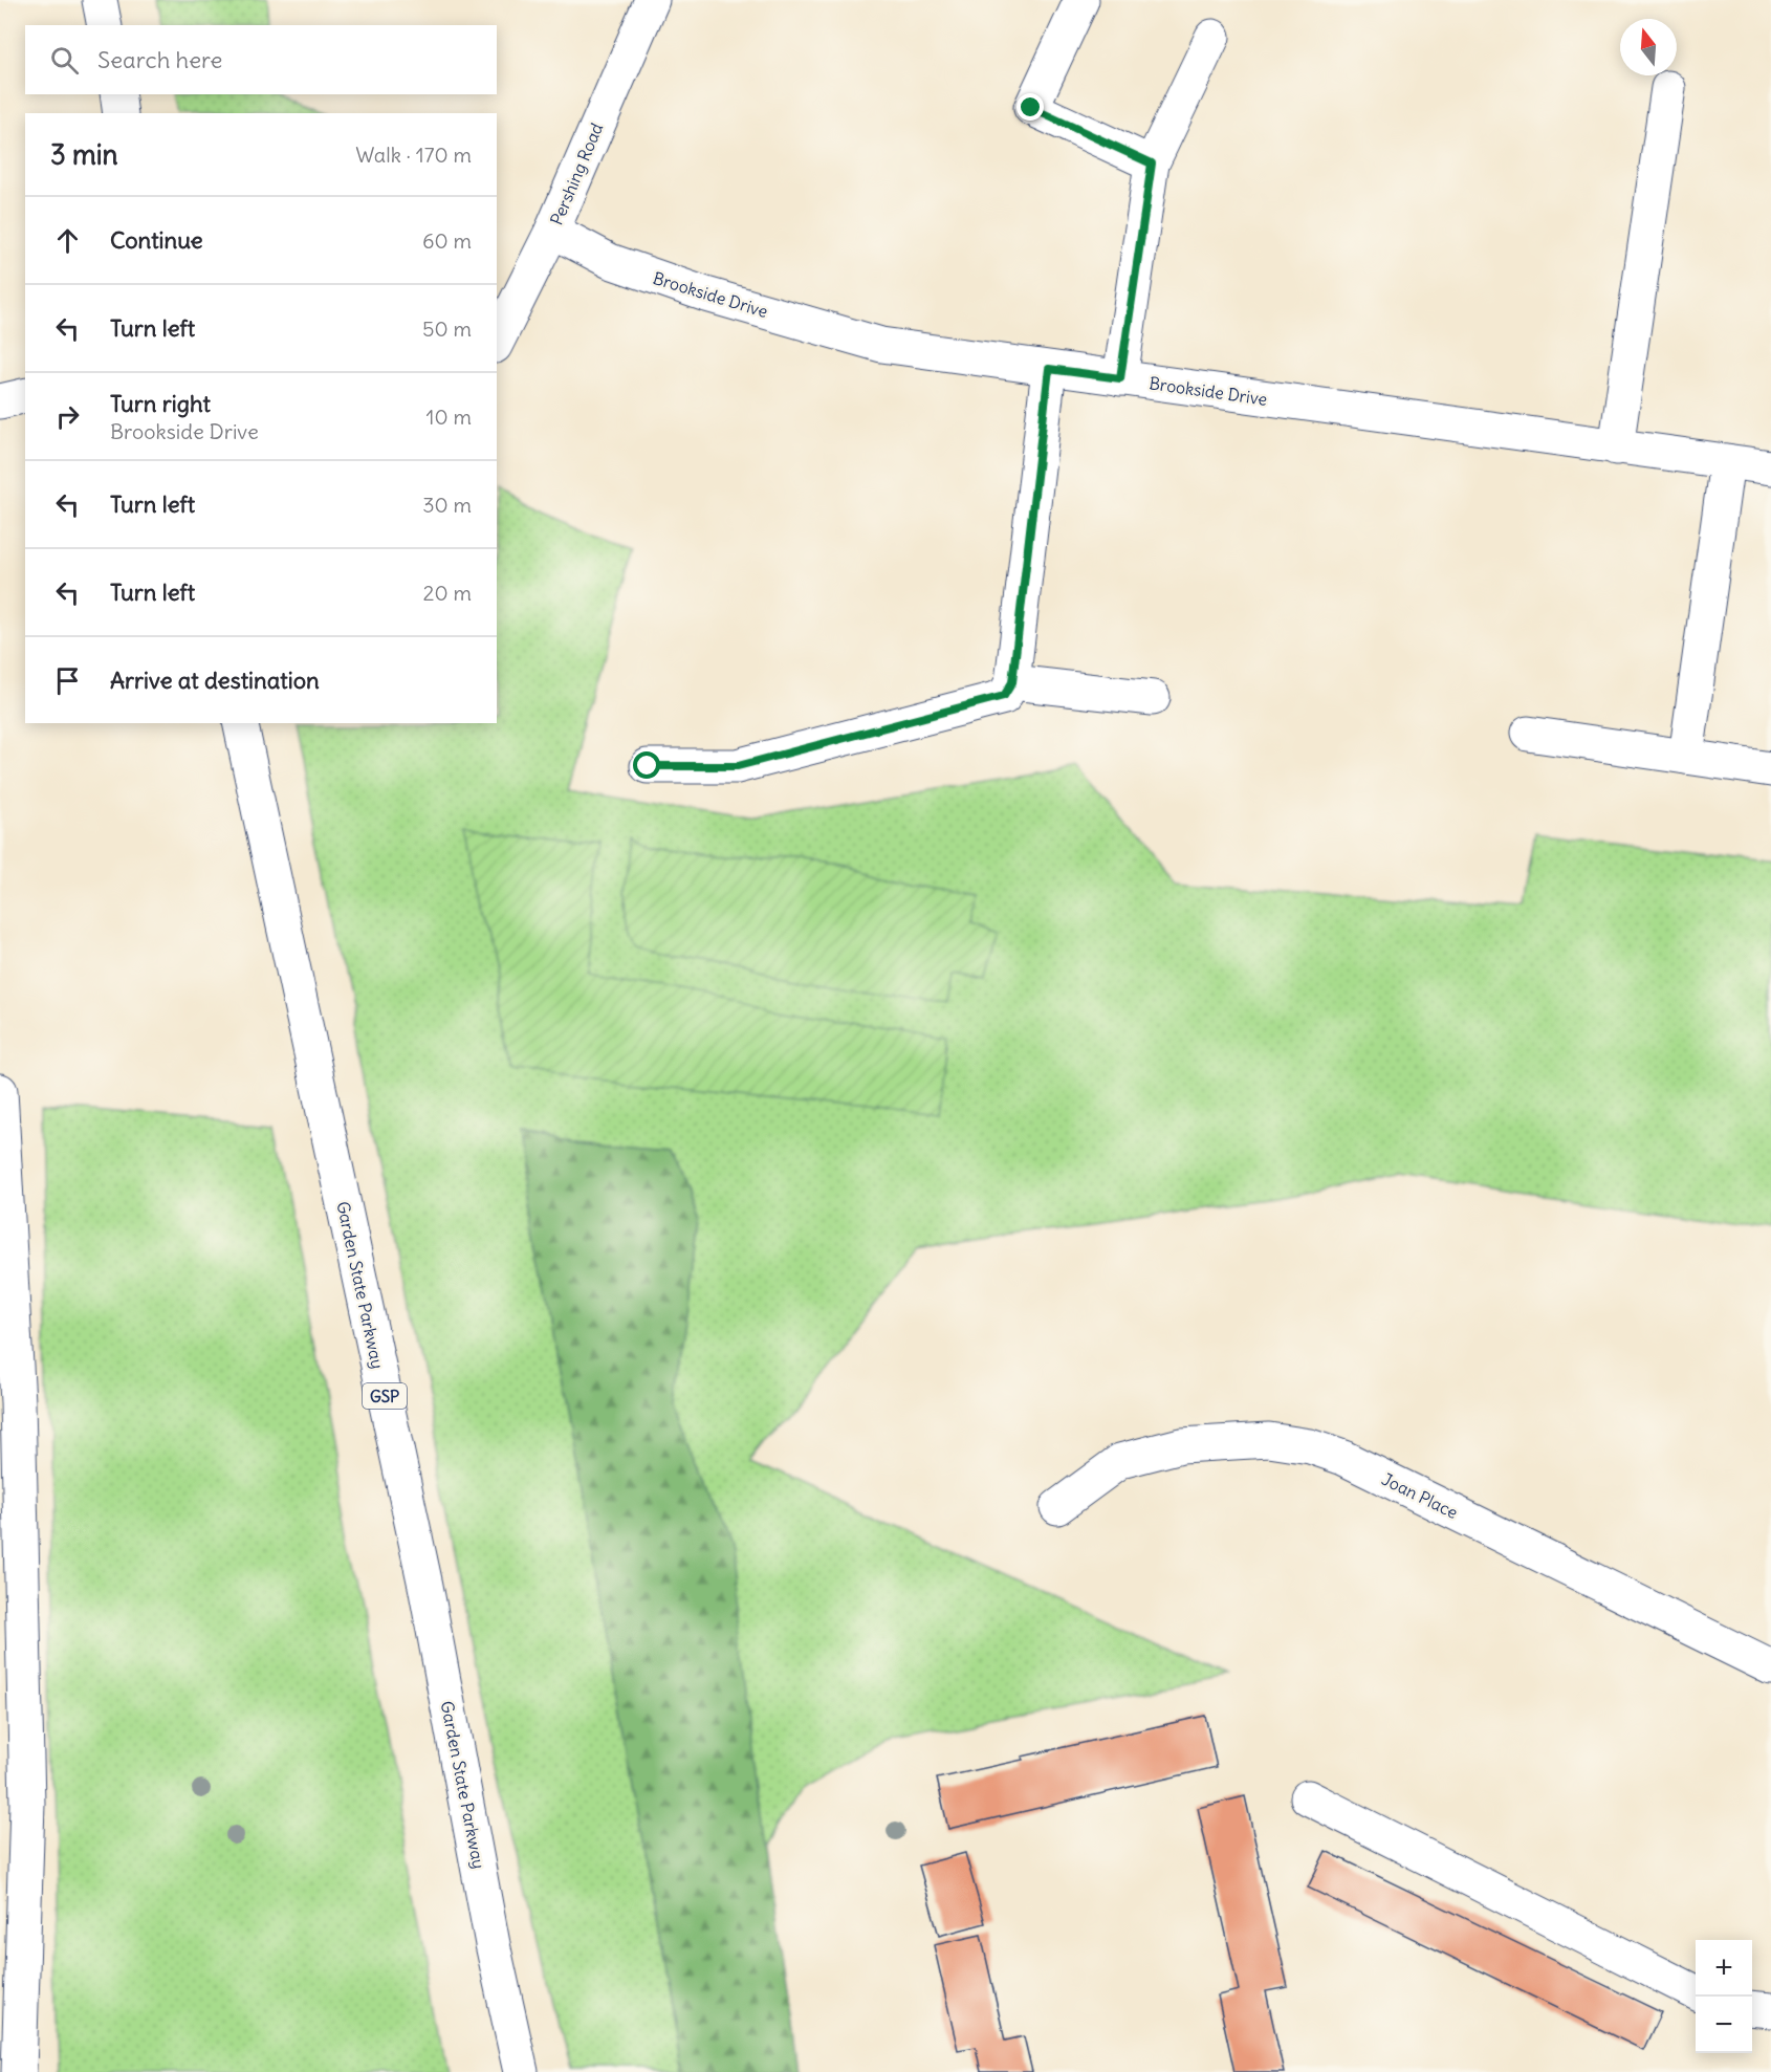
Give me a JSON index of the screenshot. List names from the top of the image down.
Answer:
{
  "streets": {
    "main road": [
      "Pershing Road",
      "Brookside Drive",
      "Garden State Parkway",
      "GSP",
      "Joan Place"
    ]
  },
  "crossings": [
    ["Pershing Road", "Brookside Drive"]
  ],
  "north": "top",
  "page": {
    "search": "Search here",
    "heading": ["3 min", "Walk · 170 m"],
    "list": [
      ["Continue", "60 m"],
      ["Turn left", "50 m"],
      ["Turn right", "Brookside Drive", "10 m"],
      ["Turn left", "30 m"],
      ["Turn left", "20 m"],
      "Arrive at destination"
    ],
    "map_buttons": ["+", "−"]
  }
}
